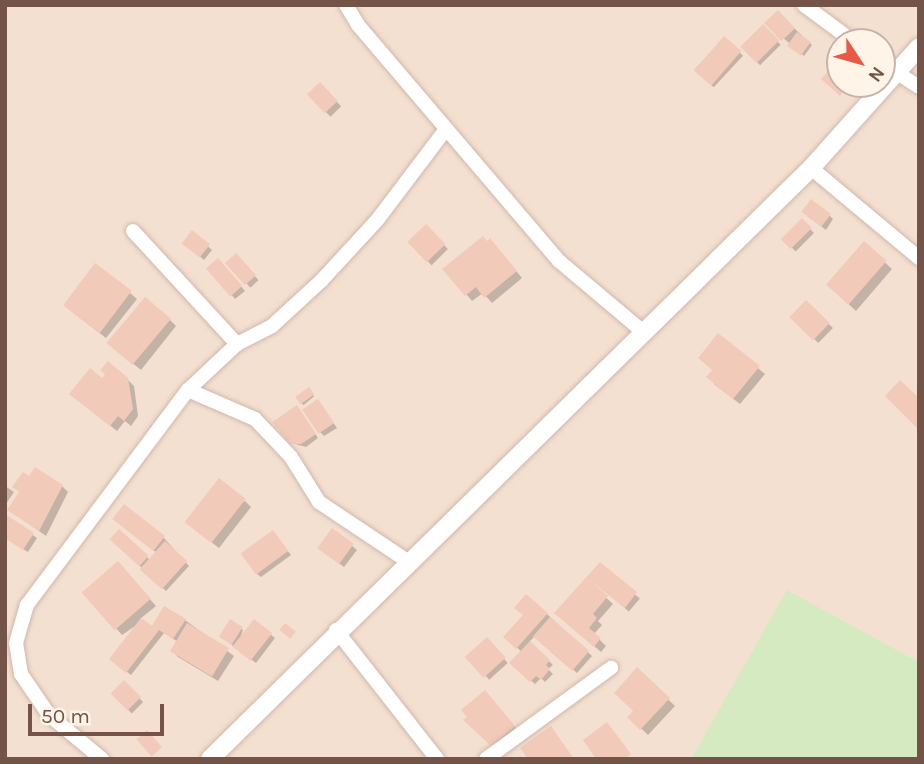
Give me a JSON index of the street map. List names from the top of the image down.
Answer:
{
  "scale_bar": "50 m",
  "north": "bottom right"
}
